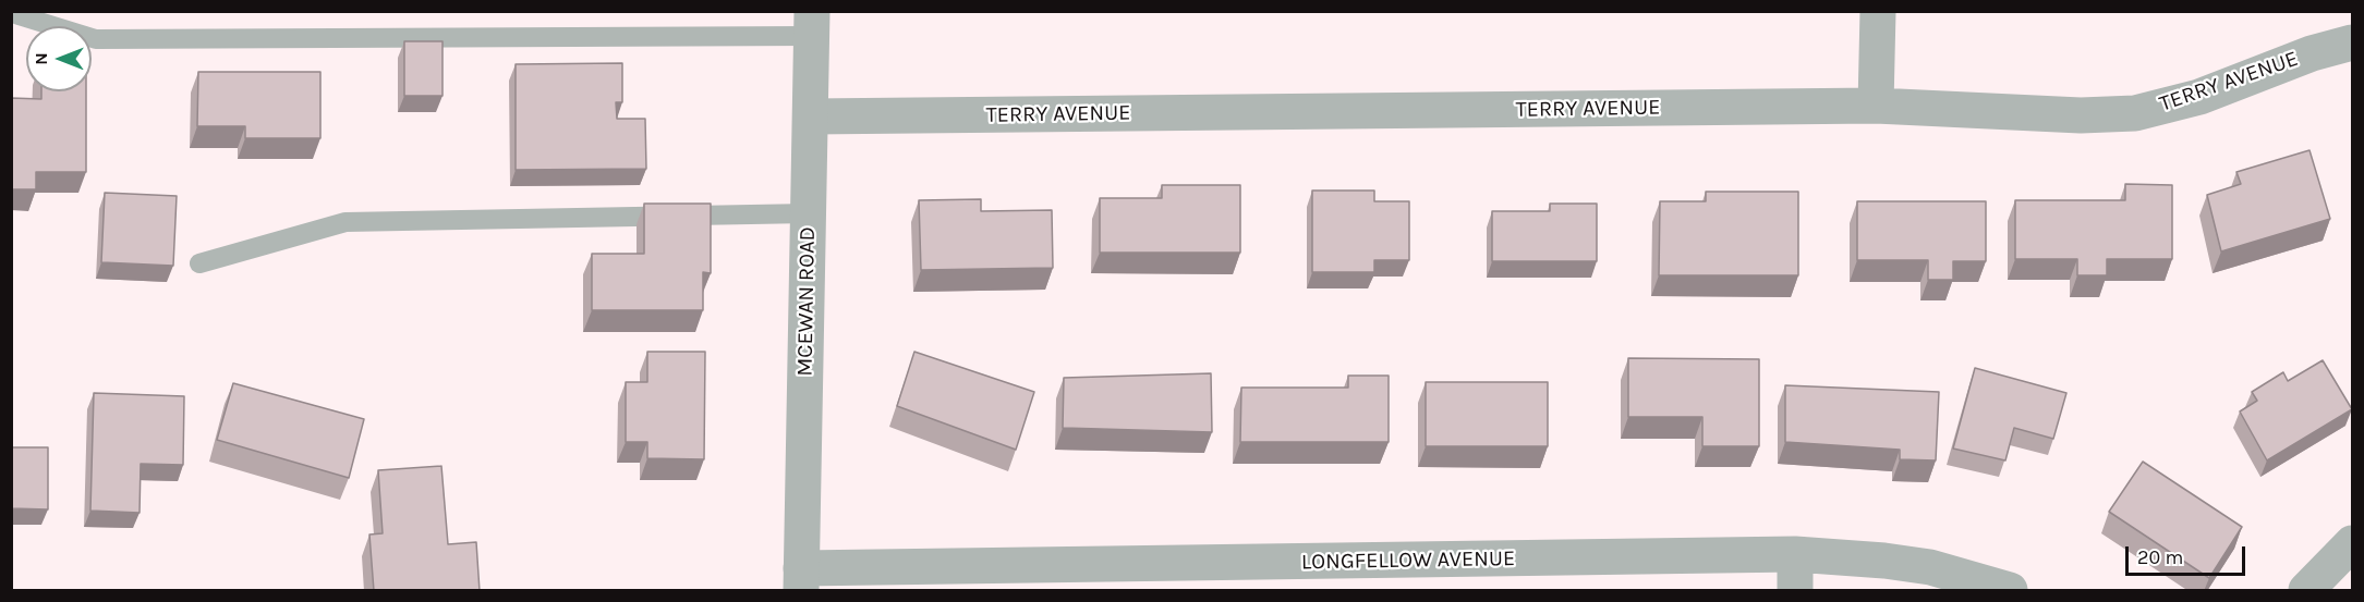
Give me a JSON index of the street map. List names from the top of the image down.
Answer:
{
  "streets": {
    "street": ["TERRY AVENUE", "MCEWAN ROAD", "LONGFELLOW AVENUE"]
  },
  "crossings": [
    ["TERRY AVENUE", "MCEWAN ROAD"],
    ["MCEWAN ROAD", "LONGFELLOW AVENUE"]
  ],
  "scale_bar": "20 m",
  "north": "left"
}
